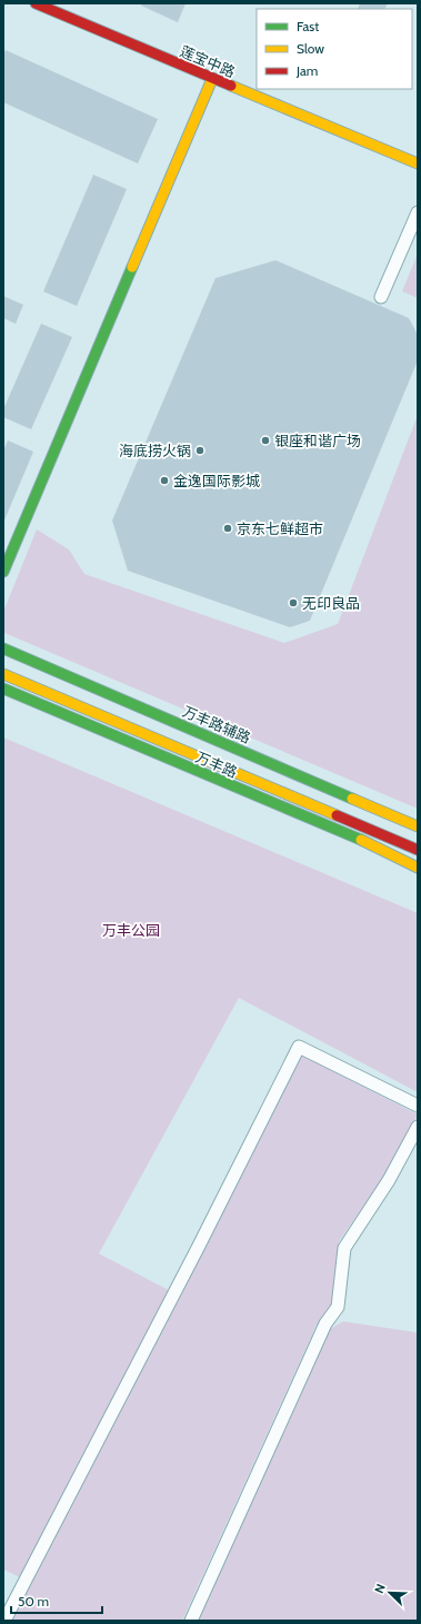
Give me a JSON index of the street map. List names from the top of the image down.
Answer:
{
  "streets": {
    "street": ["莲宝中路", "万丰路辅路", "万丰路"]
  },
  "parks": ["万丰公园"],
  "places": [
    "银座和谐广场",
    "海底捞火锅",
    "金逸国际影城",
    "京东七鲜超市",
    "无印良品"
  ],
  "legend": ["Fast", "Slow", "Jam"],
  "scale_bar": "50 m",
  "north": "top left"
}
